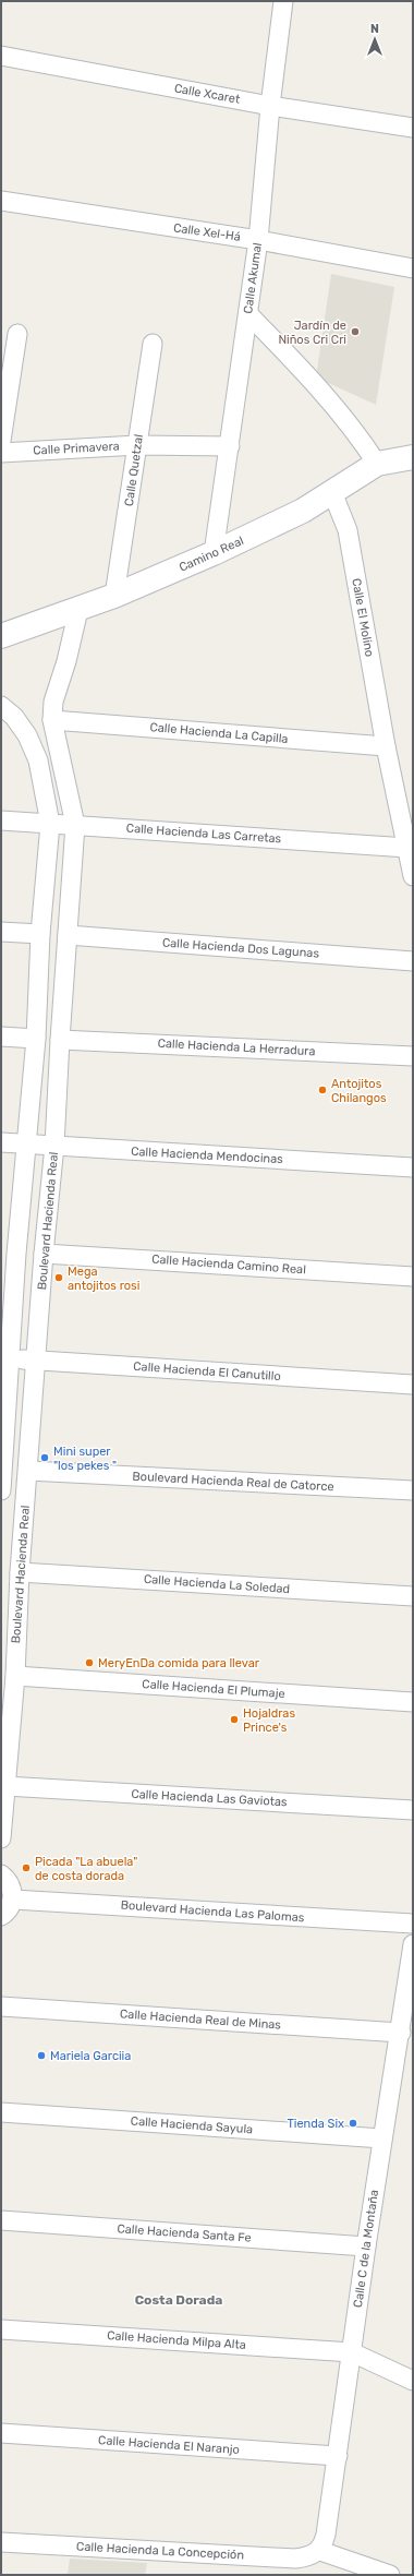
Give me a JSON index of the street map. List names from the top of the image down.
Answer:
{
  "streets": {
    "street": [
      "Calle Xcaret",
      "Calle Xel-Há",
      "Calle Akumal",
      "Calle Primavera",
      "Calle Quetzal",
      "Camino Real",
      "Calle El Molino",
      "Calle Hacienda La Capilla",
      "Calle Hacienda Las Carretas",
      "Calle Hacienda Dos Lagunas",
      "Calle Hacienda La Herradura",
      "Calle Hacienda Mendocinas",
      "Boulevard Hacienda Real",
      "Calle Hacienda Camino Real",
      "Calle Hacienda El Canutillo",
      "Boulevard Hacienda Real de Catorce",
      "Calle Hacienda La Soledad",
      "Calle Hacienda El Plumaje",
      "Calle Hacienda Las Gaviotas",
      "Boulevard Hacienda Las Palomas",
      "Calle Hacienda Real de Minas",
      "Calle Hacienda Sayula",
      "Calle Hacienda Santa Fe",
      "Calle C de la Montaña",
      "Calle Hacienda Milpa Alta",
      "Calle Hacienda El Naranjo",
      "Calle Hacienda La Concepción"
    ]
  },
  "crossings": [
    ["Calle Xcaret", "Calle Akumal"],
    ["Calle Xel-Há", "Calle Akumal"],
    ["Calle Akumal", "Calle Primavera"],
    ["Calle Akumal", "Camino Real"],
    ["Calle Primavera", "Calle Quetzal"],
    ["Calle Quetzal", "Camino Real"],
    ["Camino Real", "Calle El Molino"],
    ["Camino Real", "Boulevard Hacienda Real"],
    ["Calle El Molino", "Calle Hacienda La Capilla"],
    ["Calle Hacienda La Capilla", "Boulevard Hacienda Real"],
    ["Calle Hacienda Las Carretas", "Boulevard Hacienda Real"],
    ["Calle Hacienda Dos Lagunas", "Boulevard Hacienda Real"],
    ["Calle Hacienda La Herradura", "Boulevard Hacienda Real"],
    ["Calle Hacienda Mendocinas", "Boulevard Hacienda Real"],
    ["Boulevard Hacienda Real", "Calle Hacienda Camino Real"],
    ["Boulevard Hacienda Real", "Calle Hacienda El Canutillo"],
    ["Boulevard Hacienda Real", "Boulevard Hacienda Real de Catorce"],
    ["Boulevard Hacienda Real", "Calle Hacienda La Soledad"],
    ["Boulevard Hacienda Real", "Calle Hacienda El Plumaje"],
    ["Boulevard Hacienda Real", "Calle Hacienda Las Gaviotas"],
    ["Calle Hacienda Real de Minas", "Calle C de la Montaña"],
    ["Calle Hacienda Sayula", "Calle C de la Montaña"],
    ["Calle Hacienda Santa Fe", "Calle C de la Montaña"],
    ["Calle C de la Montaña", "Calle Hacienda Milpa Alta"],
    ["Calle C de la Montaña", "Calle Hacienda El Naranjo"],
    ["Calle C de la Montaña", "Calle Hacienda La Concepción"]
  ],
  "districts": ["Costa Dorada"],
  "places": [
    "Jardín de Niños Cri Cri",
    "Antojitos Chilangos",
    "Mega antojitos rosi",
    "Mini super \"los pekes \"",
    "MeryEnDa comida para llevar",
    "Hojaldras Prince's",
    "Picada \"La abuela\" de costa dorada",
    "Mariela Garciia",
    "Tienda Six"
  ],
  "north": "top"
}
